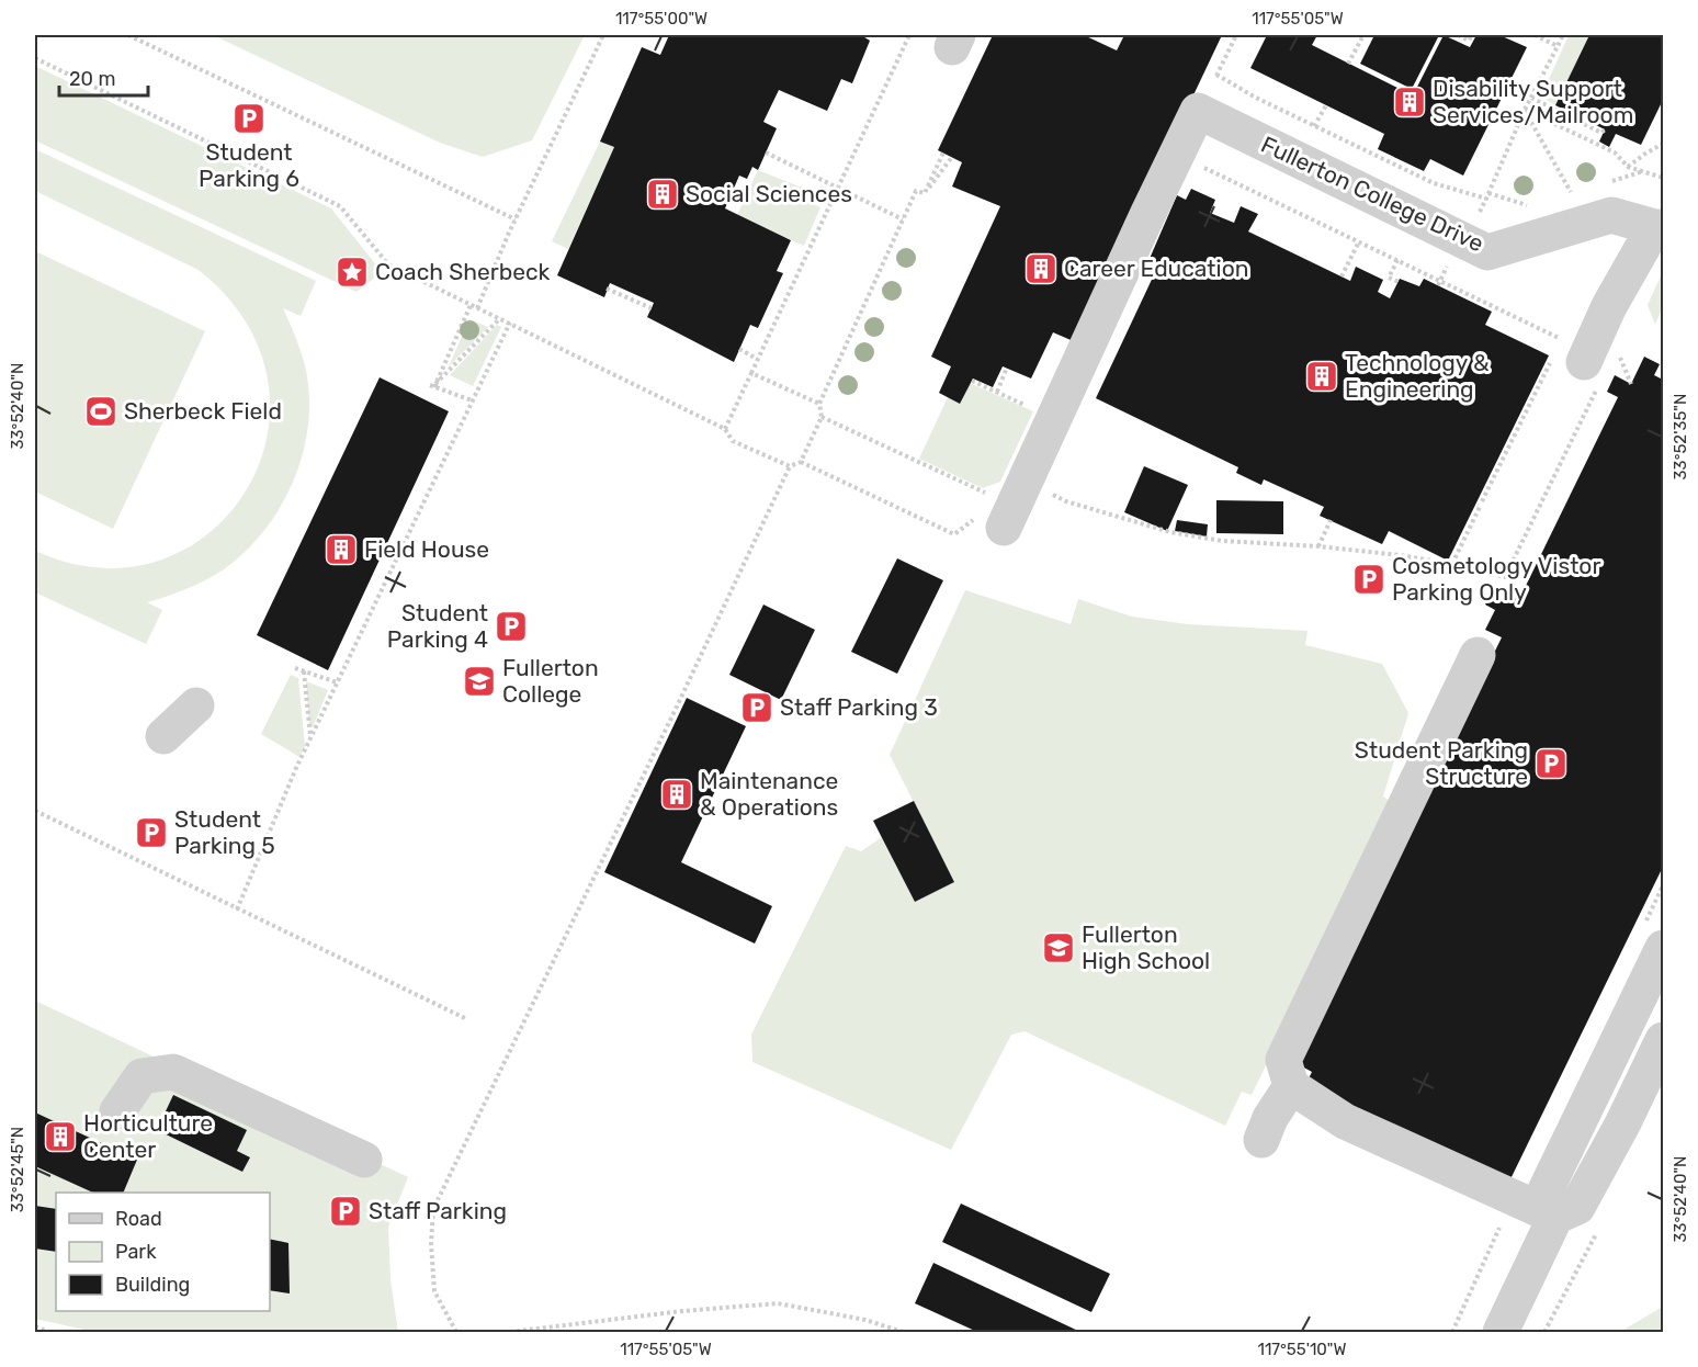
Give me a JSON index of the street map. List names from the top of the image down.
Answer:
{
  "streets": {
    "street": ["Fullerton College Drive"]
  },
  "places": {
    "building": [
      "Disability Support Services/Mailroom",
      "Social Sciences",
      "Career Education",
      "Technology & Engineering",
      "Field House",
      "Maintenance & Operations",
      "Horticulture Center"
    ],
    "parking": [
      "Student Parking 6",
      "Cosmetology Vistor Parking Only",
      "Student Parking 4",
      "Staff Parking 3",
      "Student Parking Structure",
      "Student Parking 5",
      "Staff Parking"
    ],
    "place": ["Coach Sherbeck"],
    "sports": ["Sherbeck Field"],
    "school or university": ["Fullerton College", "Fullerton High School"]
  },
  "legend": ["Road", "Park", "Building"],
  "scale_bar": "20 m",
  "coordinates": [
    "117°55'00\"W",
    "117°55'05\"W",
    "33°52'40\"N",
    "33°52'35\"N",
    "33°52'45\"N",
    "117°55'10\"W"
  ]
}
